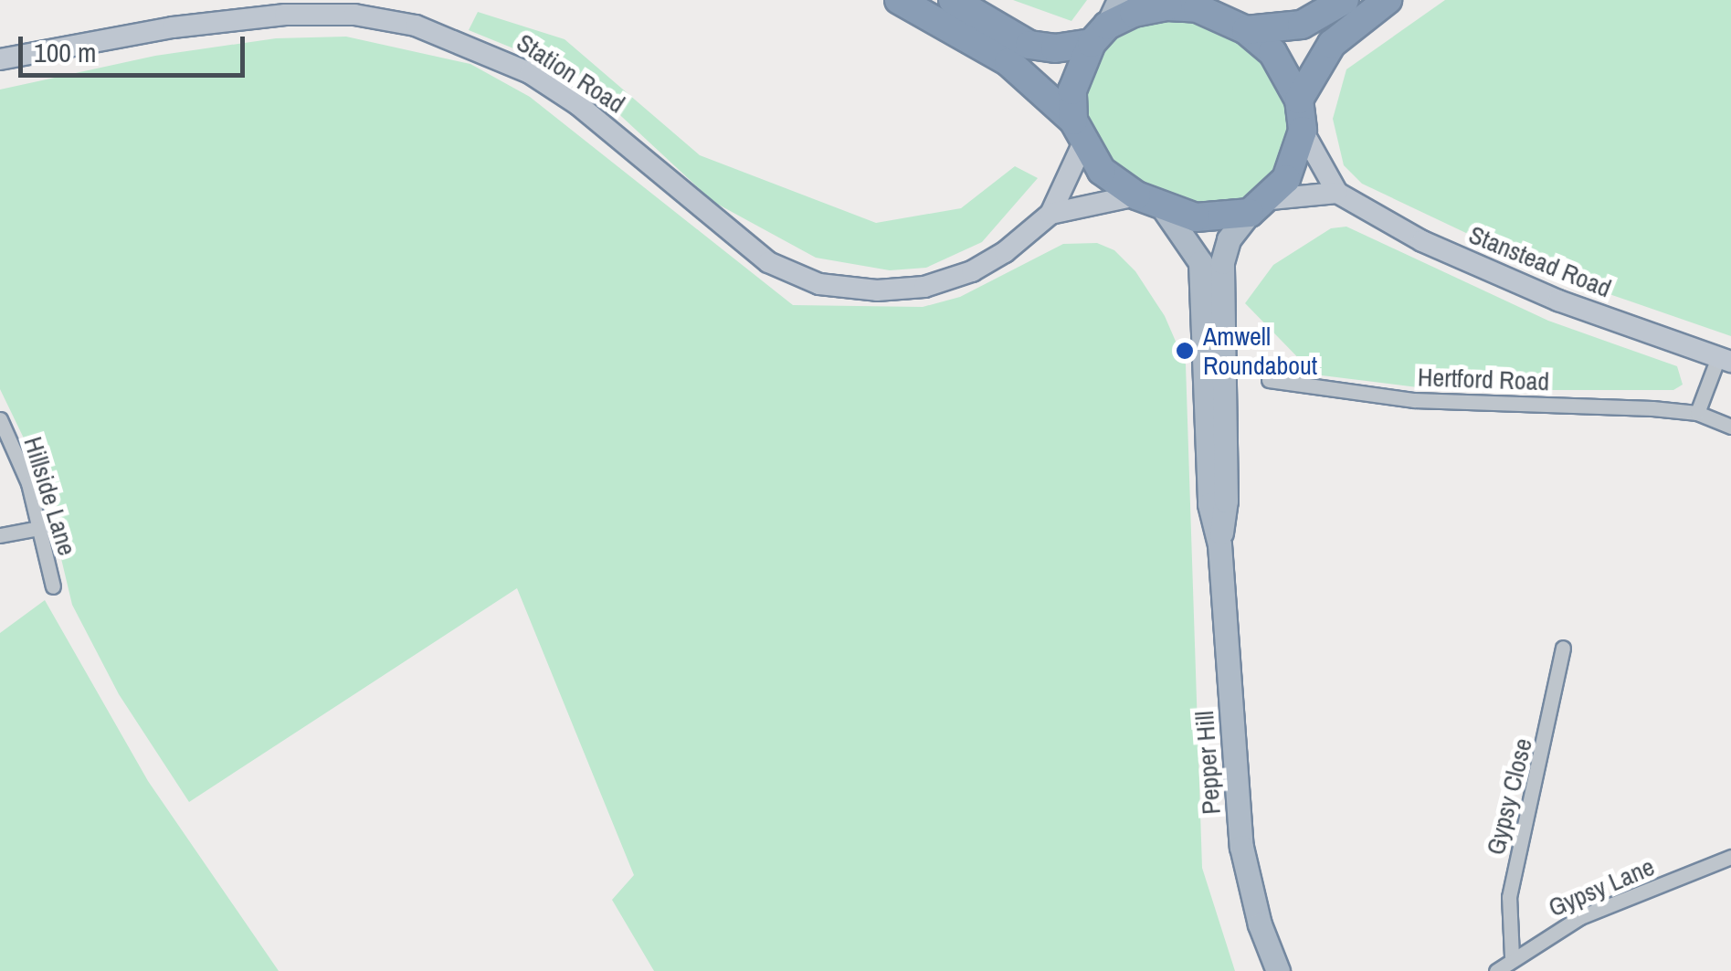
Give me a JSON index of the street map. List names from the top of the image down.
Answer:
{
  "streets": {
    "main road": ["Station Road", "Stanstead Road", "Pepper Hill"],
    "street": [
      "Hertford Road",
      "Hillside Lane",
      "Gypsy Close",
      "Gypsy Lane"
    ]
  },
  "crossings": [
    ["Station Road", "Pepper Hill"],
    ["Gypsy Close", "Gypsy Lane"]
  ],
  "places": ["Amwell Roundabout"],
  "scale_bar": "100 m"
}
